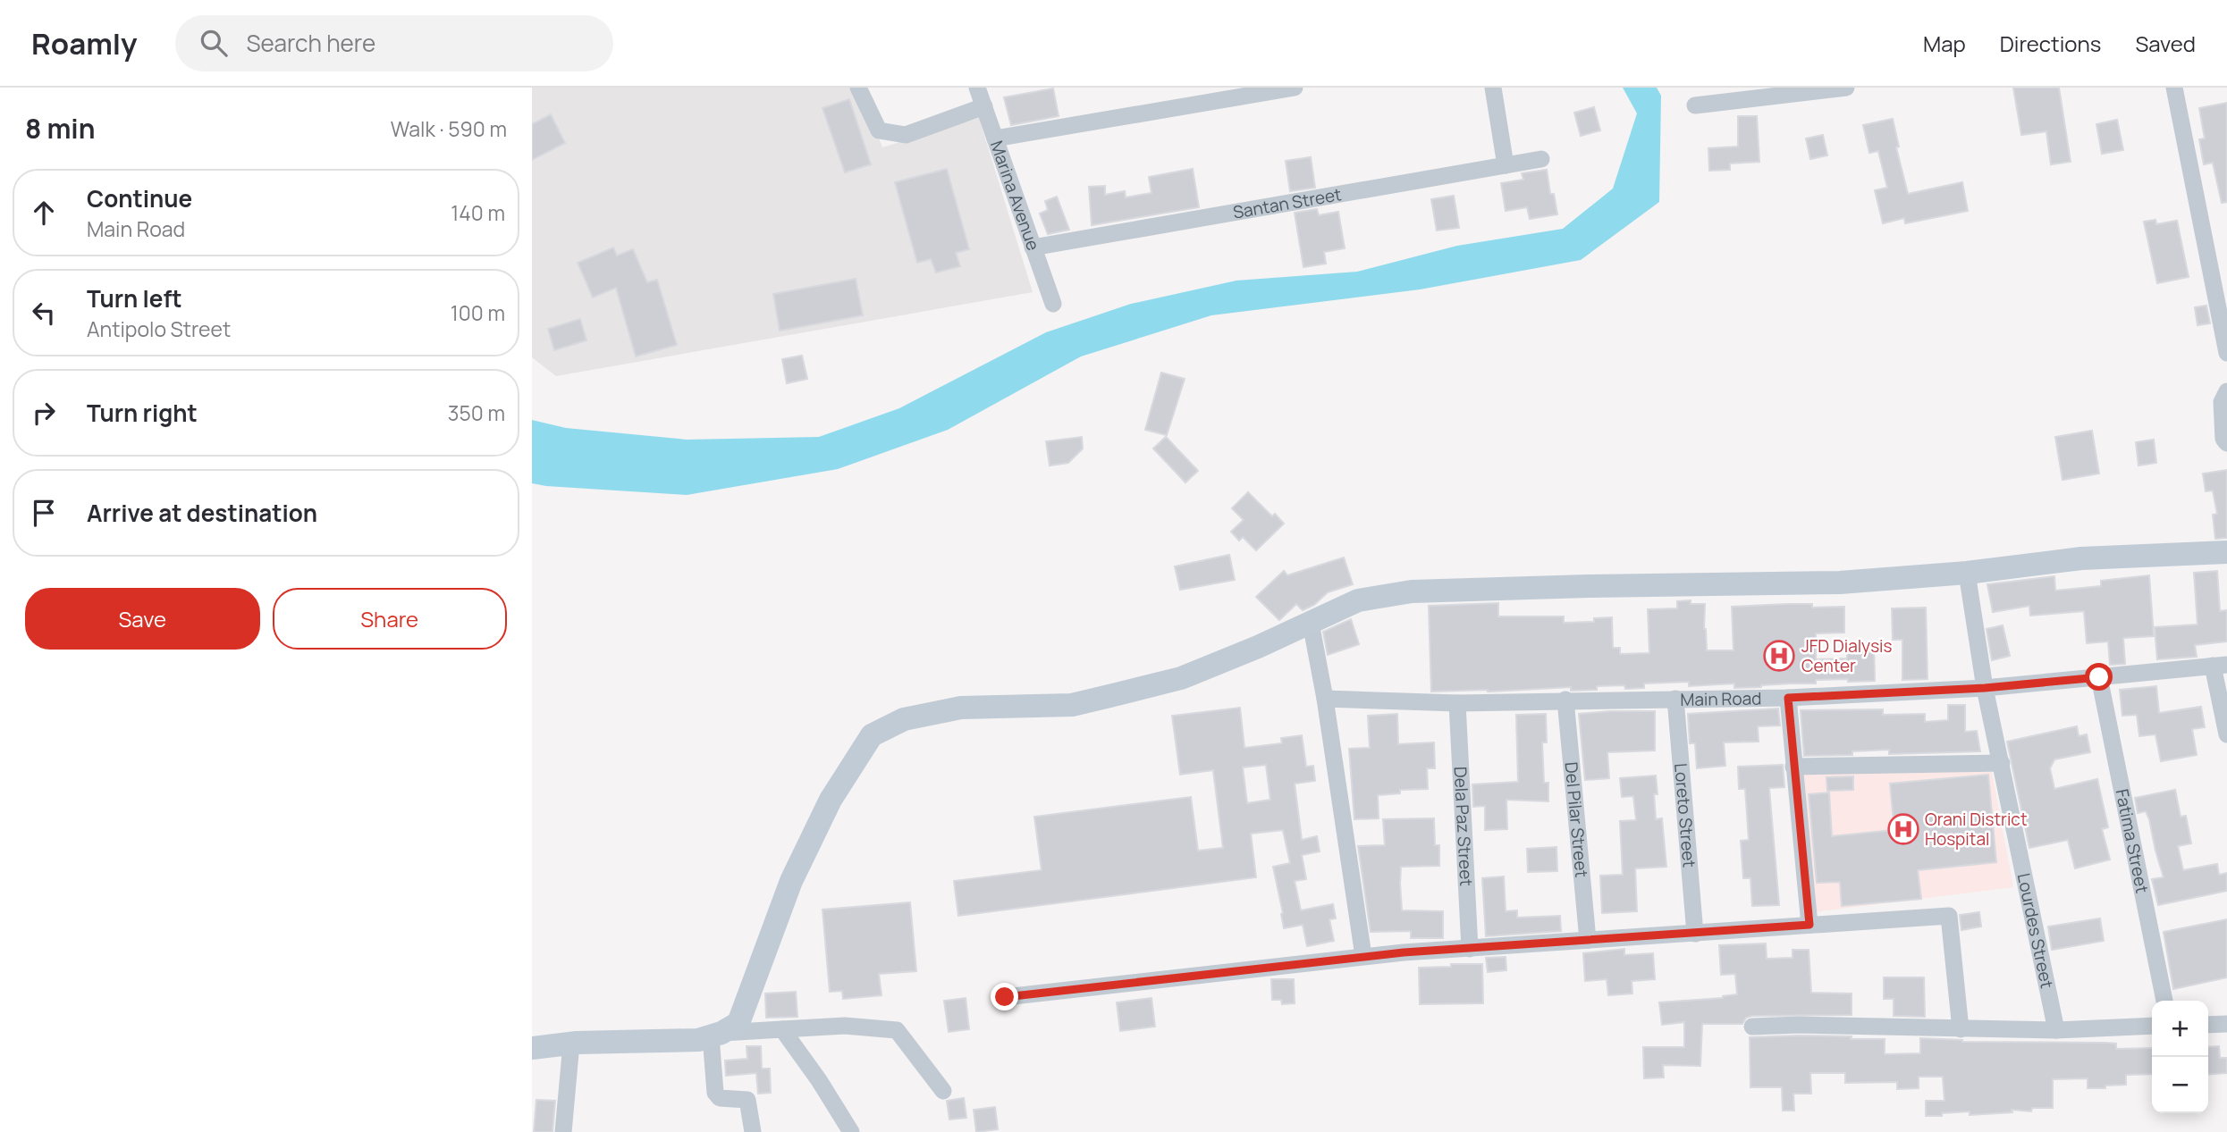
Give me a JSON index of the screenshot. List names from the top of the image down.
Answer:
{
  "streets": {
    "street": [
      "Marina Avenue",
      "Santan Street",
      "Main Road",
      "Loreto Street",
      "Del Pilar Street",
      "Dela Paz Street",
      "Fatima Street",
      "Lourdes Street"
    ]
  },
  "crossings": [
    ["Marina Avenue", "Santan Street"],
    ["Main Road", "Loreto Street"],
    ["Main Road", "Del Pilar Street"],
    ["Main Road", "Dela Paz Street"],
    ["Main Road", "Fatima Street"],
    ["Main Road", "Lourdes Street"]
  ],
  "places": {
    "hospital": ["JFD Dialysis Center", "Orani District Hospital"]
  },
  "page": {
    "header": "Roamly",
    "search": "Search here",
    "nav": ["Map", "Directions", "Saved"],
    "heading": ["8 min", "Walk · 590 m"],
    "list": [
      ["Continue", "Main Road", "140 m"],
      ["Turn left", "Antipolo Street", "100 m"],
      ["Turn right", "350 m"],
      "Arrive at destination"
    ],
    "buttons": ["Save", "Share"],
    "map_buttons": ["+", "−"]
  }
}
